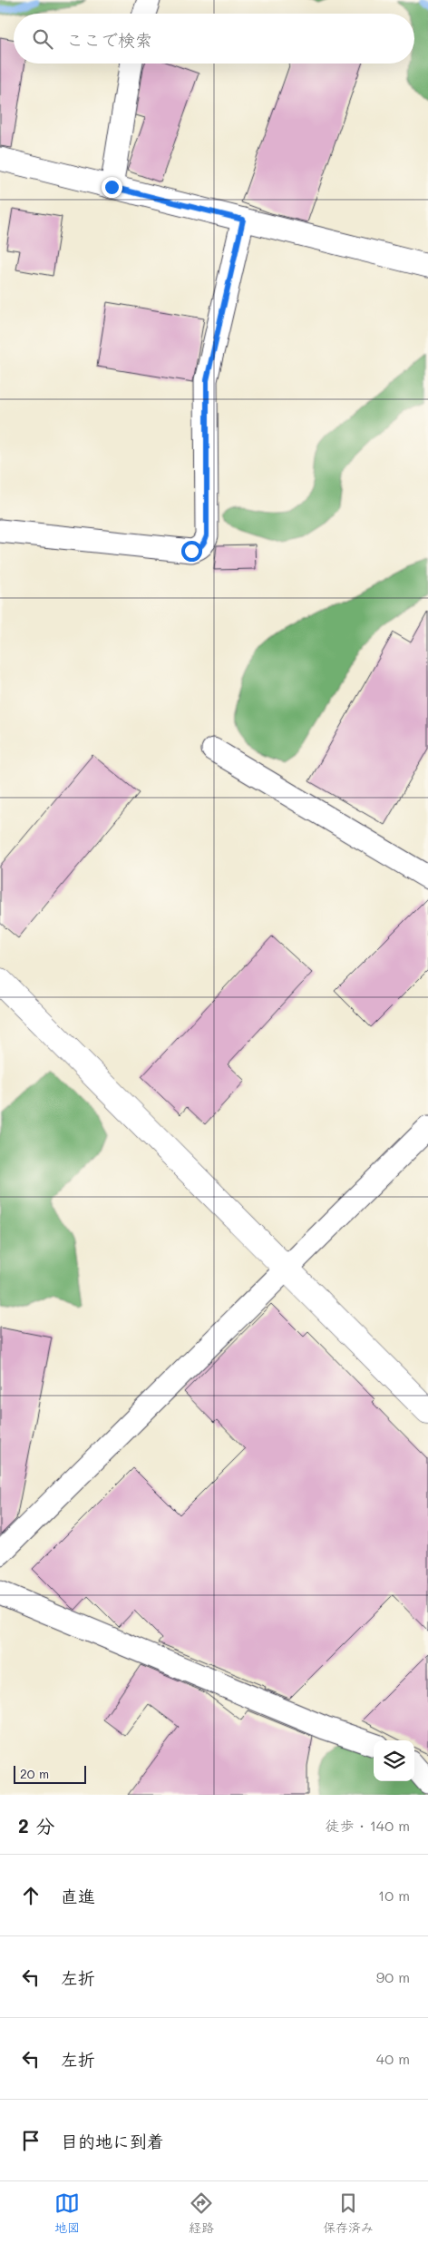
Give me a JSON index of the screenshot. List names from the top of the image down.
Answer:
{
  "scale_bar": "20 m",
  "page": {
    "search": "ここで検索",
    "scale": "20 m",
    "heading": ["2 分", "徒歩 · 140 m"],
    "list": [
      ["直進", "10 m"],
      ["左折", "90 m"],
      ["左折", "40 m"],
      "目的地に到着"
    ],
    "nav": ["地図", "経路", "保存済み"]
  }
}
